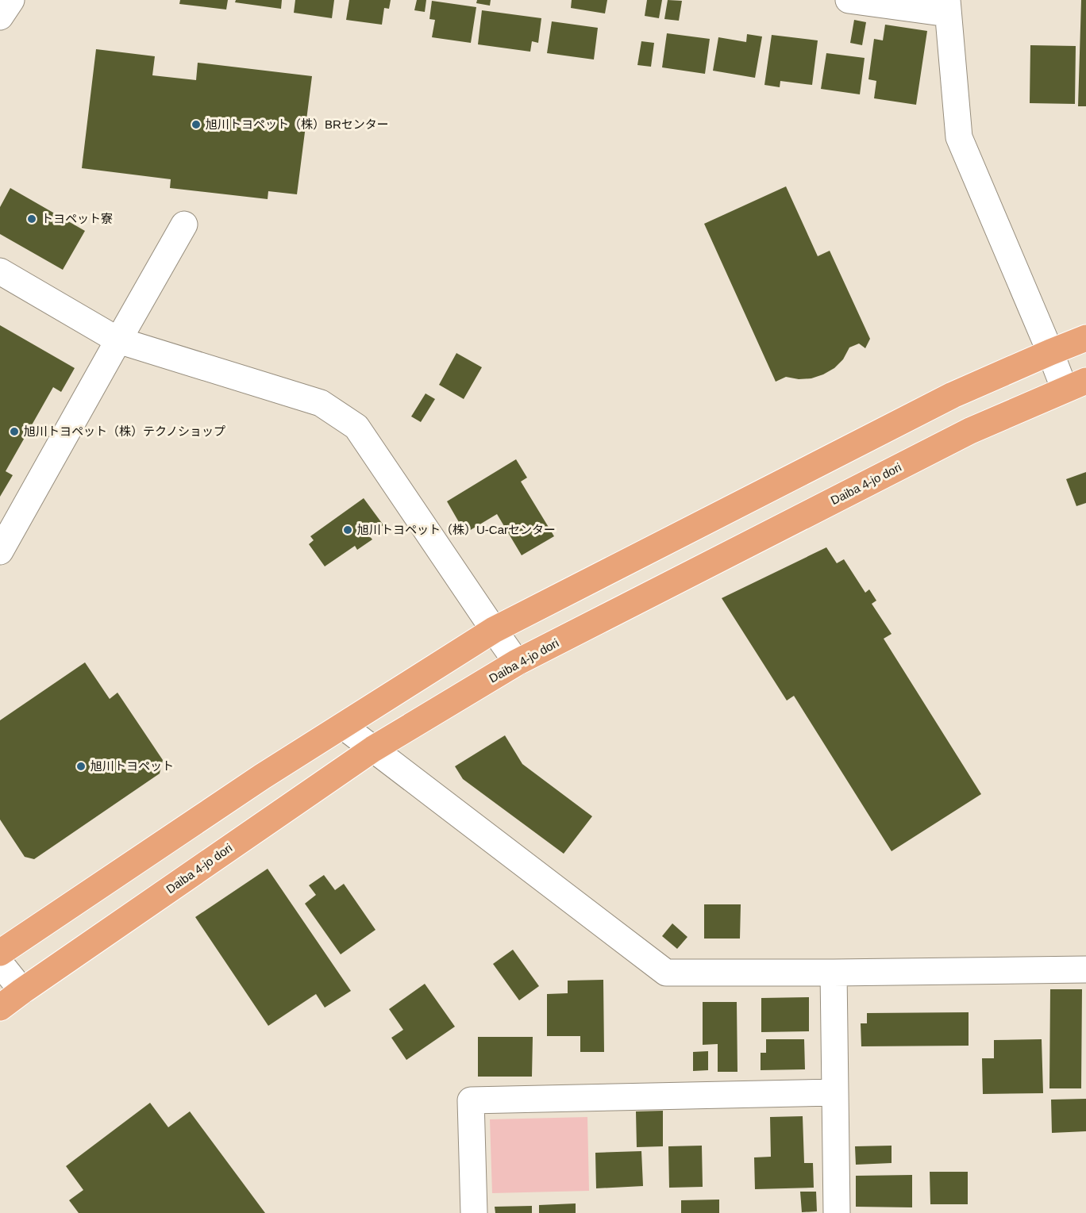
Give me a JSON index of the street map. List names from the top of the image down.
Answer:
{
  "streets": {
    "highway": ["Daiba 4-jo dori"]
  },
  "places": [
    "旭川トヨペット（株）BRセンター",
    "トヨペット寮",
    "旭川トヨペット（株）テクノショップ",
    "旭川トヨペット（株）U-Carセンター",
    "旭川トヨペット"
  ]
}
